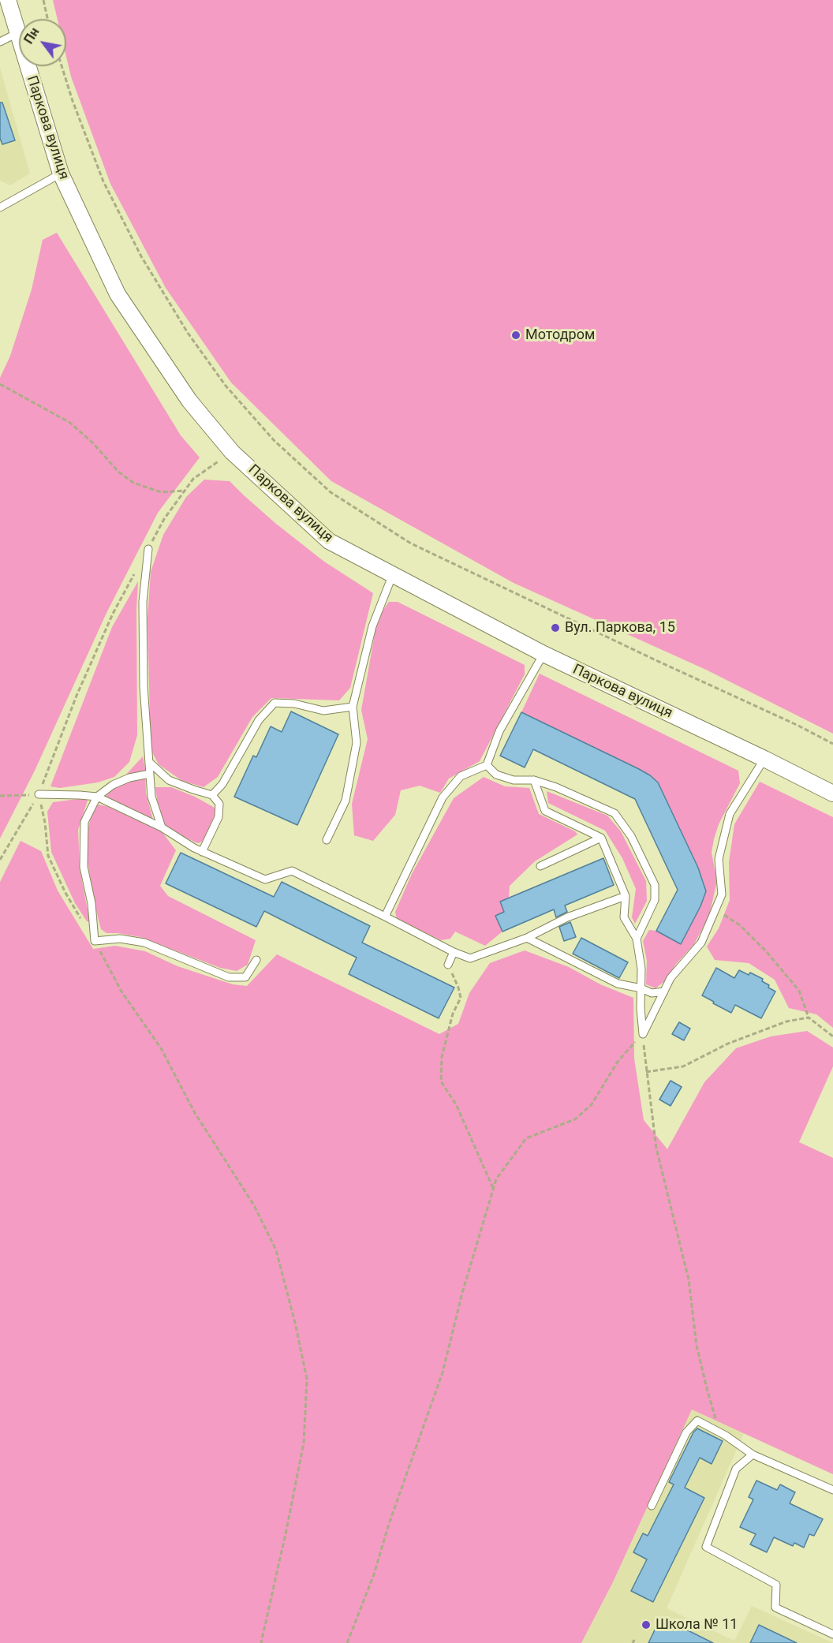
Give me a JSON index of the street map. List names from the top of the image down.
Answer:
{
  "streets": {
    "street": ["Паркова вулиця"]
  },
  "places": ["Мотодром", "Вул. Паркова, 15", "Школа № 11"],
  "north": "top left"
}
